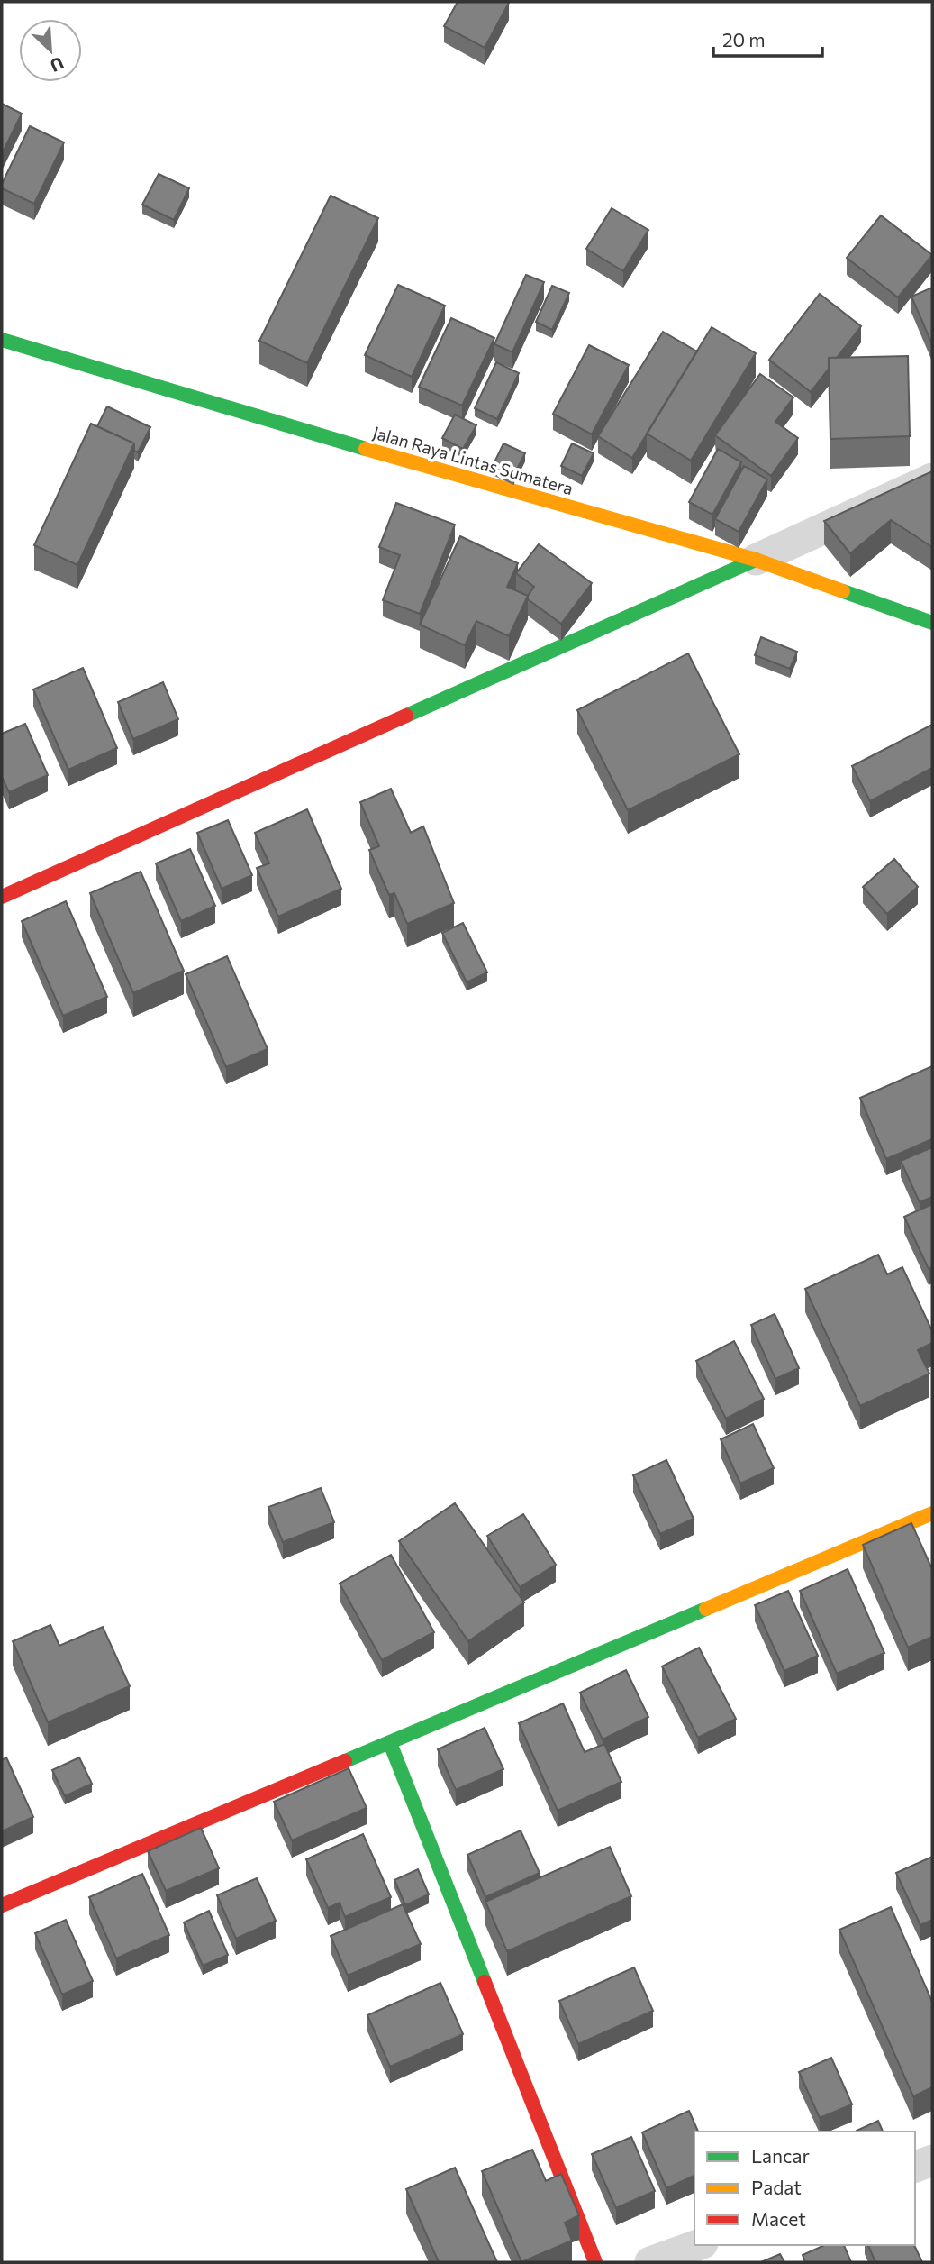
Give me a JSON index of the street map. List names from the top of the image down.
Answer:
{
  "streets": {
    "main road": ["Jalan Raya Lintas Sumatera"]
  },
  "legend": ["Lancar", "Padat", "Macet"],
  "scale_bar": "20 m",
  "north": "bottom right"
}
